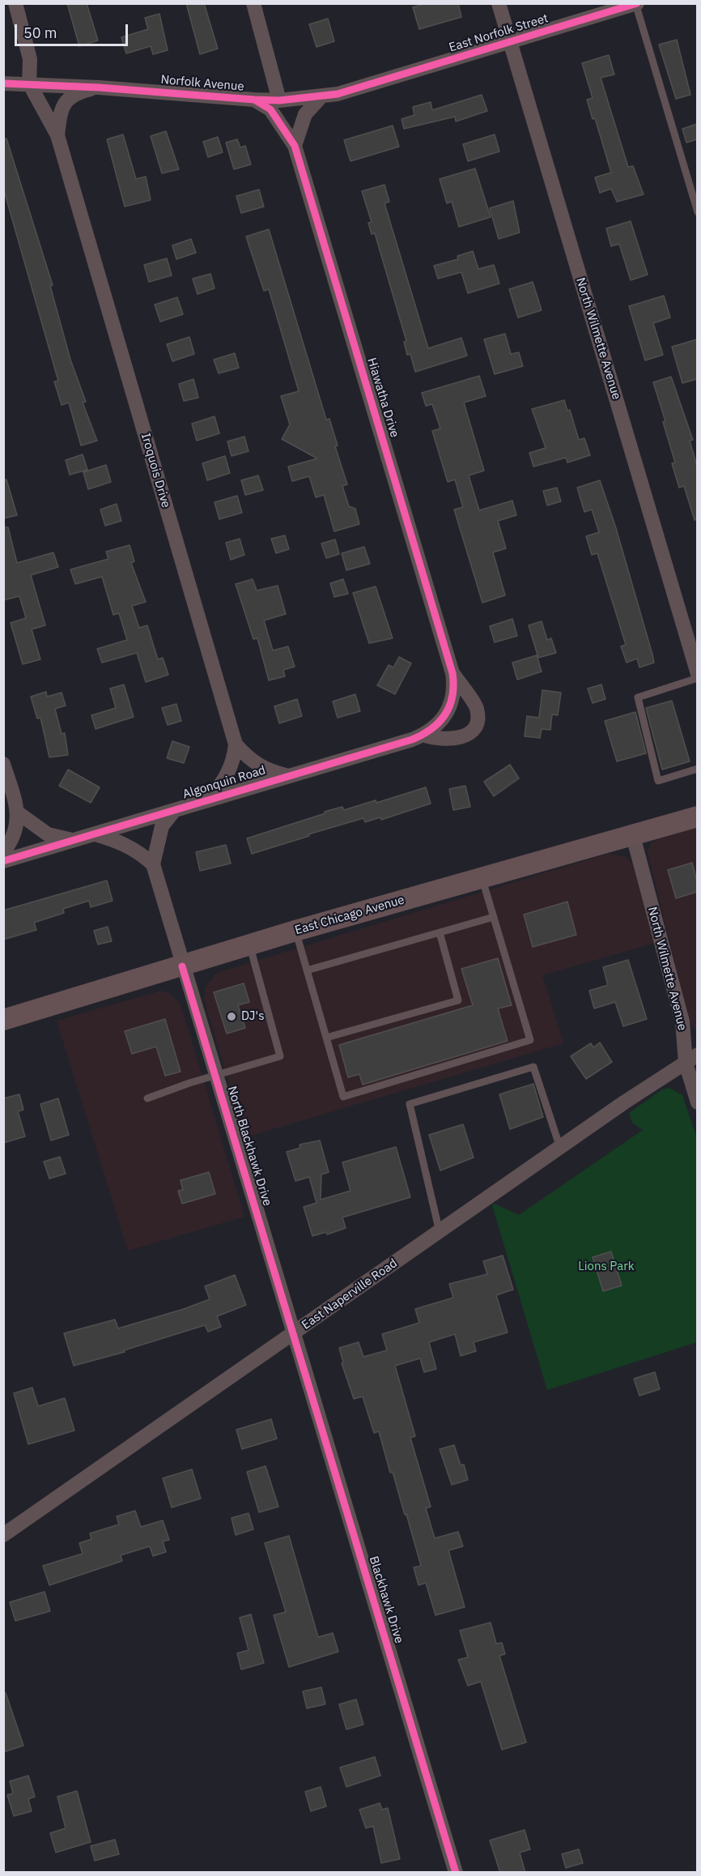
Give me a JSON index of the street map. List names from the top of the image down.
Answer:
{
  "streets": {
    "main road": ["East Chicago Avenue"],
    "street": [
      "East Norfolk Street",
      "Norfolk Avenue",
      "North Wilmette Avenue",
      "Hiawatha Drive",
      "Iroquois Drive",
      "Algonquin Road",
      "North Blackhawk Drive",
      "East Naperville Road",
      "Blackhawk Drive"
    ]
  },
  "crossings": [
    ["East Norfolk Street", "Norfolk Avenue"],
    ["East Norfolk Street", "North Wilmette Avenue"],
    ["Norfolk Avenue", "Hiawatha Drive"],
    ["Norfolk Avenue", "Iroquois Drive"],
    ["North Wilmette Avenue", "East Chicago Avenue"],
    ["North Wilmette Avenue", "East Naperville Road"],
    ["Hiawatha Drive", "Algonquin Road"],
    ["Iroquois Drive", "Algonquin Road"],
    ["Algonquin Road", "North Blackhawk Drive"],
    ["East Chicago Avenue", "North Blackhawk Drive"],
    ["North Blackhawk Drive", "East Naperville Road"],
    ["North Blackhawk Drive", "Blackhawk Drive"],
    ["East Naperville Road", "Blackhawk Drive"]
  ],
  "parks": ["Lions Park"],
  "places": ["DJ's"],
  "scale_bar": "50 m"
}
